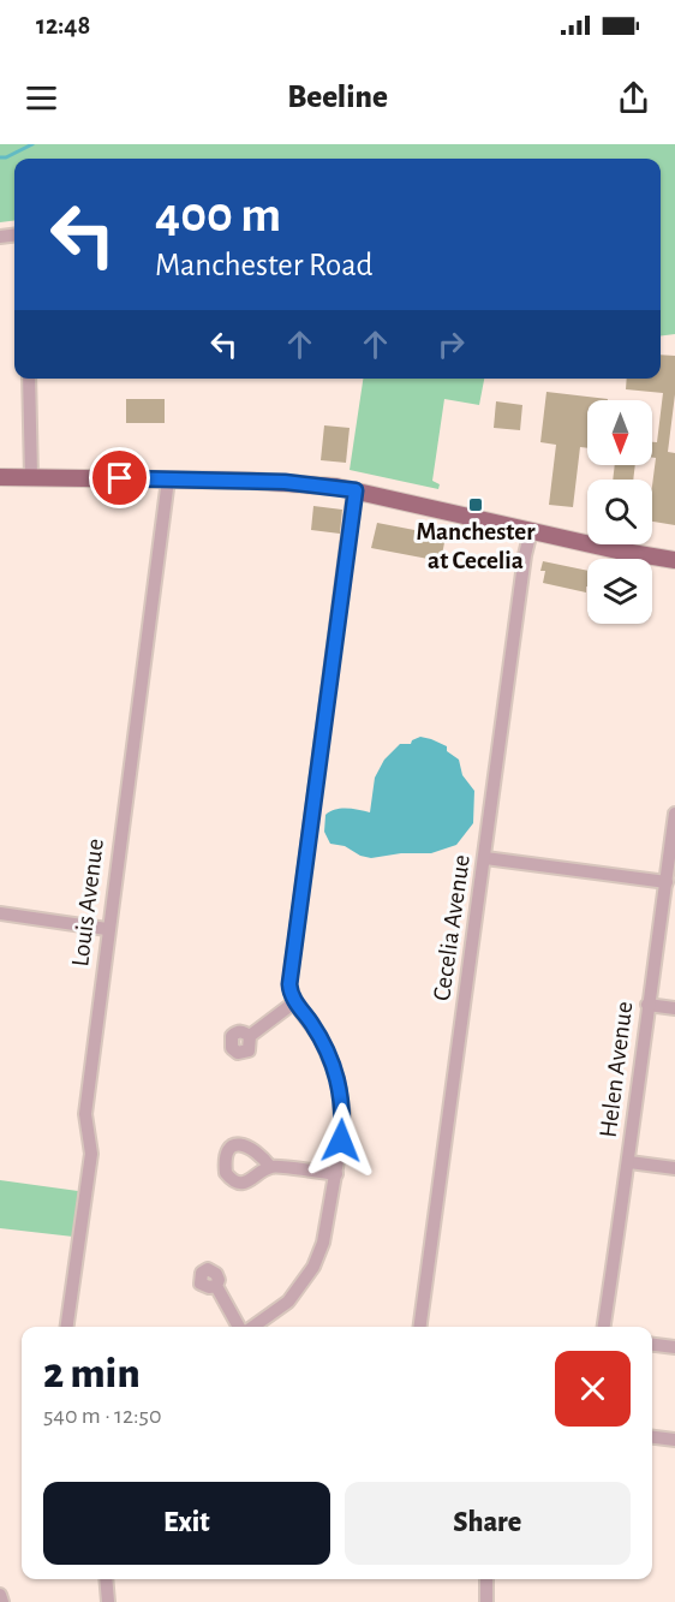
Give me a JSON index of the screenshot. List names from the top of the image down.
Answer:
{
  "streets": {
    "street": ["Louis Avenue", "Cecelia Avenue", "Helen Avenue"]
  },
  "places": {
    "transit": ["Manchester at Cecelia"]
  },
  "north": "bottom",
  "page": {
    "status": "12:48",
    "header": "Beeline",
    "turn": ["400 m", "Manchester Road"],
    "heading": ["2 min", "540 m · 12:50"],
    "buttons": ["Exit", "Share"]
  }
}
